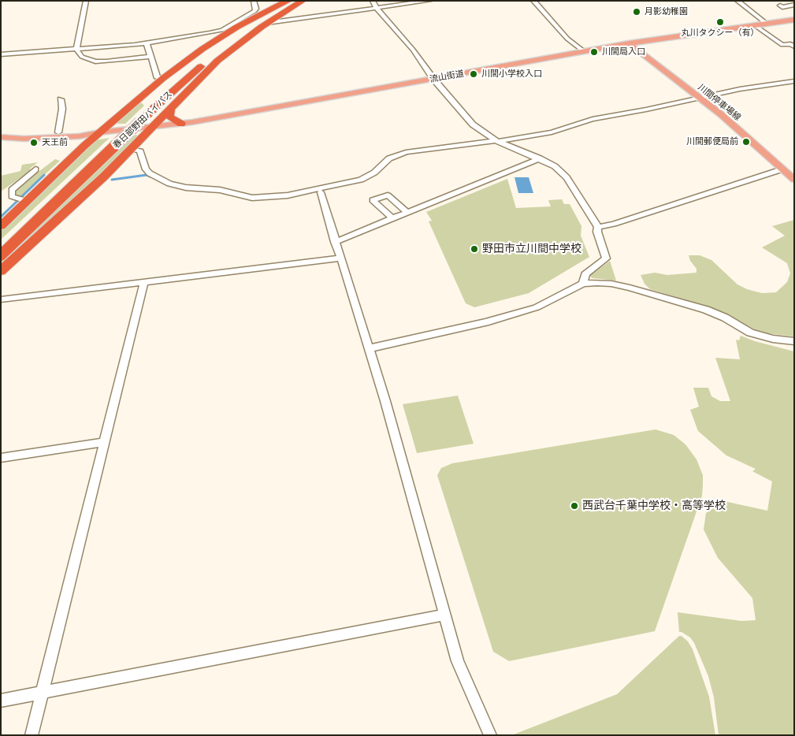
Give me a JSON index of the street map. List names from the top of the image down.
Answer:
{
  "streets": {
    "highway": ["春日部野田バイパス"],
    "main road": ["流山街道", "川間停車場線"]
  },
  "crossings": [
    ["流山街道", "川間停車場線"]
  ],
  "places": [
    "月影幼稚園",
    "丸川タクシー（有）",
    "川間局入口",
    "川間小学校入口",
    "川間郵便局前",
    "天王前",
    "野田市立川間中学校",
    "西武台千葉中学校・高等学校"
  ]
}
